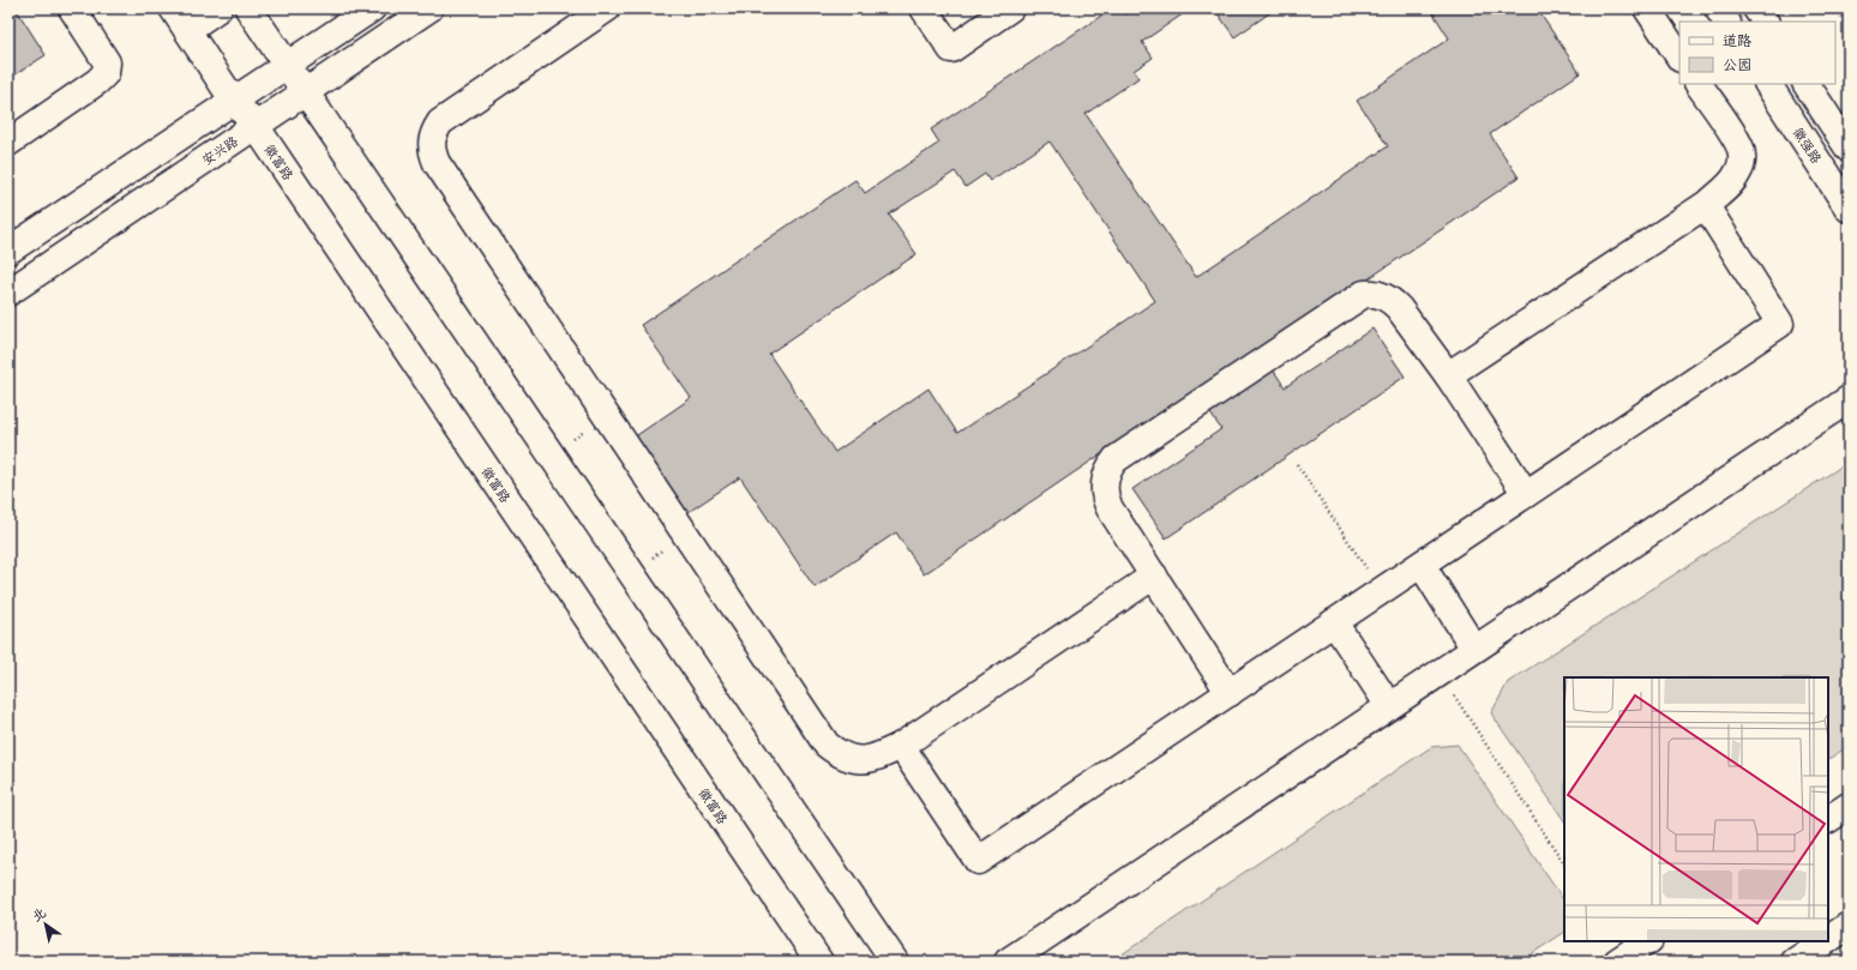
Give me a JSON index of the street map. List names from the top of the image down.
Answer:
{
  "streets": {
    "street": ["徽强路", "安兴路", "徽富路"]
  },
  "crossings": [
    ["安兴路", "徽富路"]
  ],
  "legend": ["道路", "公园"],
  "north": "top left"
}
